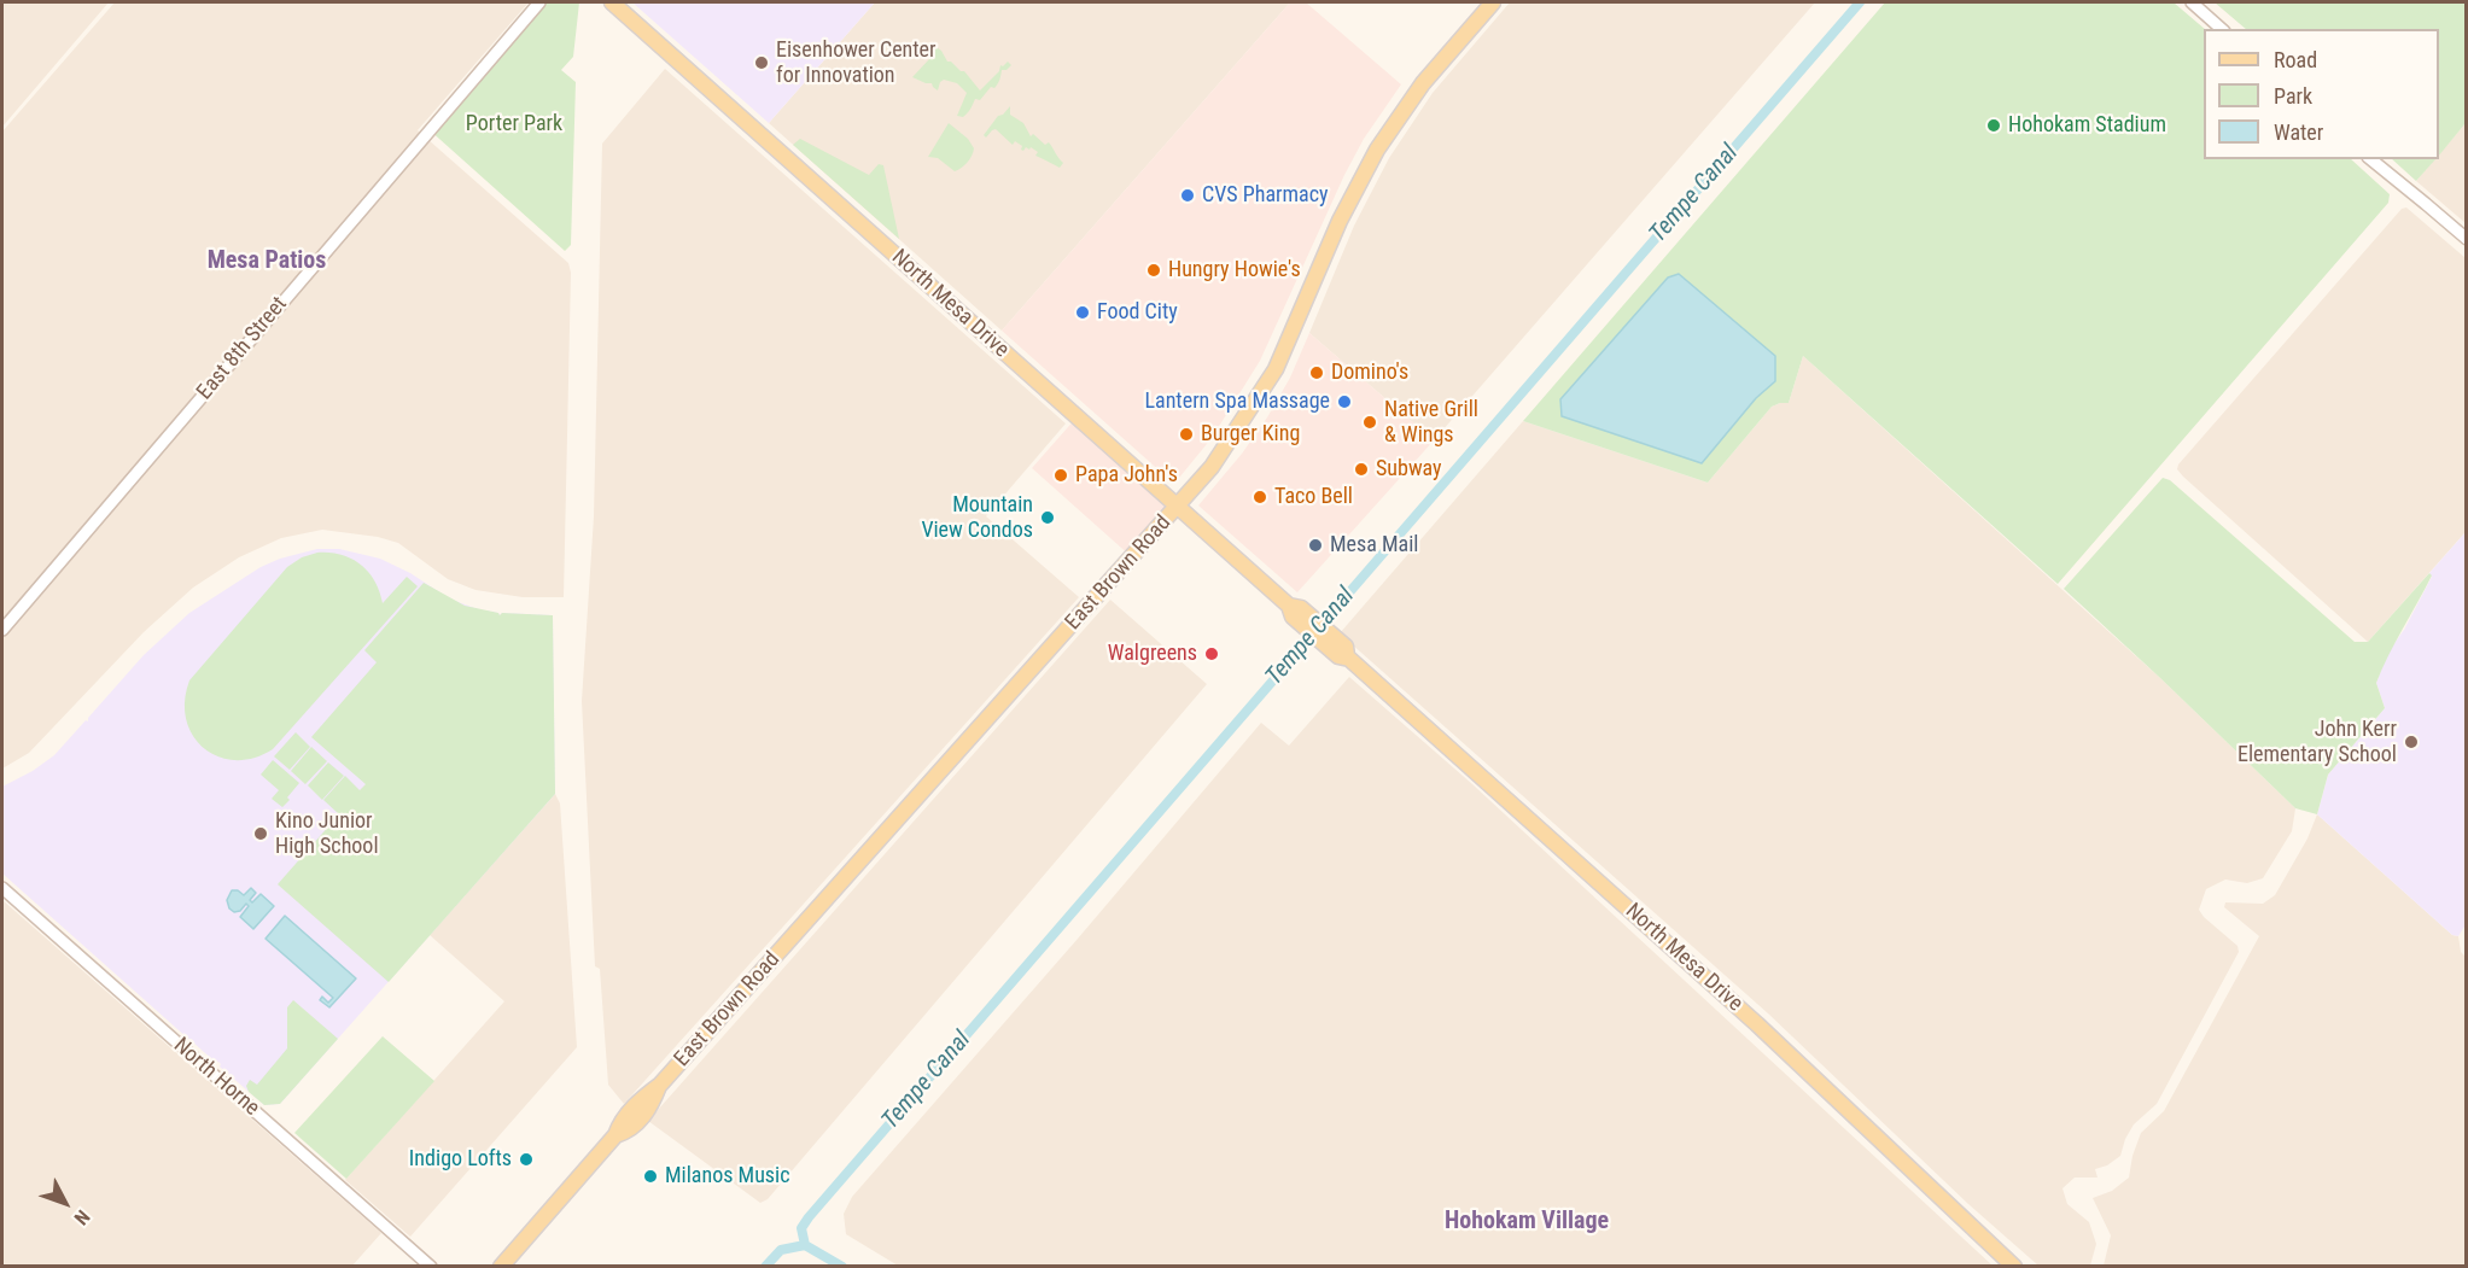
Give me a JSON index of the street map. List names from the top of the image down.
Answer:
{
  "streets": {
    "main road": ["North Mesa Drive", "East Brown Road"],
    "street": ["East 8th Street", "North Horne"]
  },
  "crossings": [
    ["North Mesa Drive", "East Brown Road"]
  ],
  "districts": ["Mesa Patios", "Hohokam Village"],
  "water": ["Tempe Canal"],
  "parks": ["Porter Park"],
  "places": [
    "Eisenhower Center for Innovation",
    "Hohokam Stadium",
    "CVS Pharmacy",
    "Hungry Howie's",
    "Food City",
    "Domino's",
    "Lantern Spa Massage",
    "Native Grill & Wings",
    "Burger King",
    "Subway",
    "Papa John's",
    "Taco Bell",
    "Mountain View Condos",
    "Mesa Mail",
    "Walgreens",
    "John Kerr Elementary School",
    "Kino Junior High School",
    "Indigo Lofts",
    "Milanos Music"
  ],
  "legend": ["Road", "Park", "Water"],
  "north": "bottom right"
}
